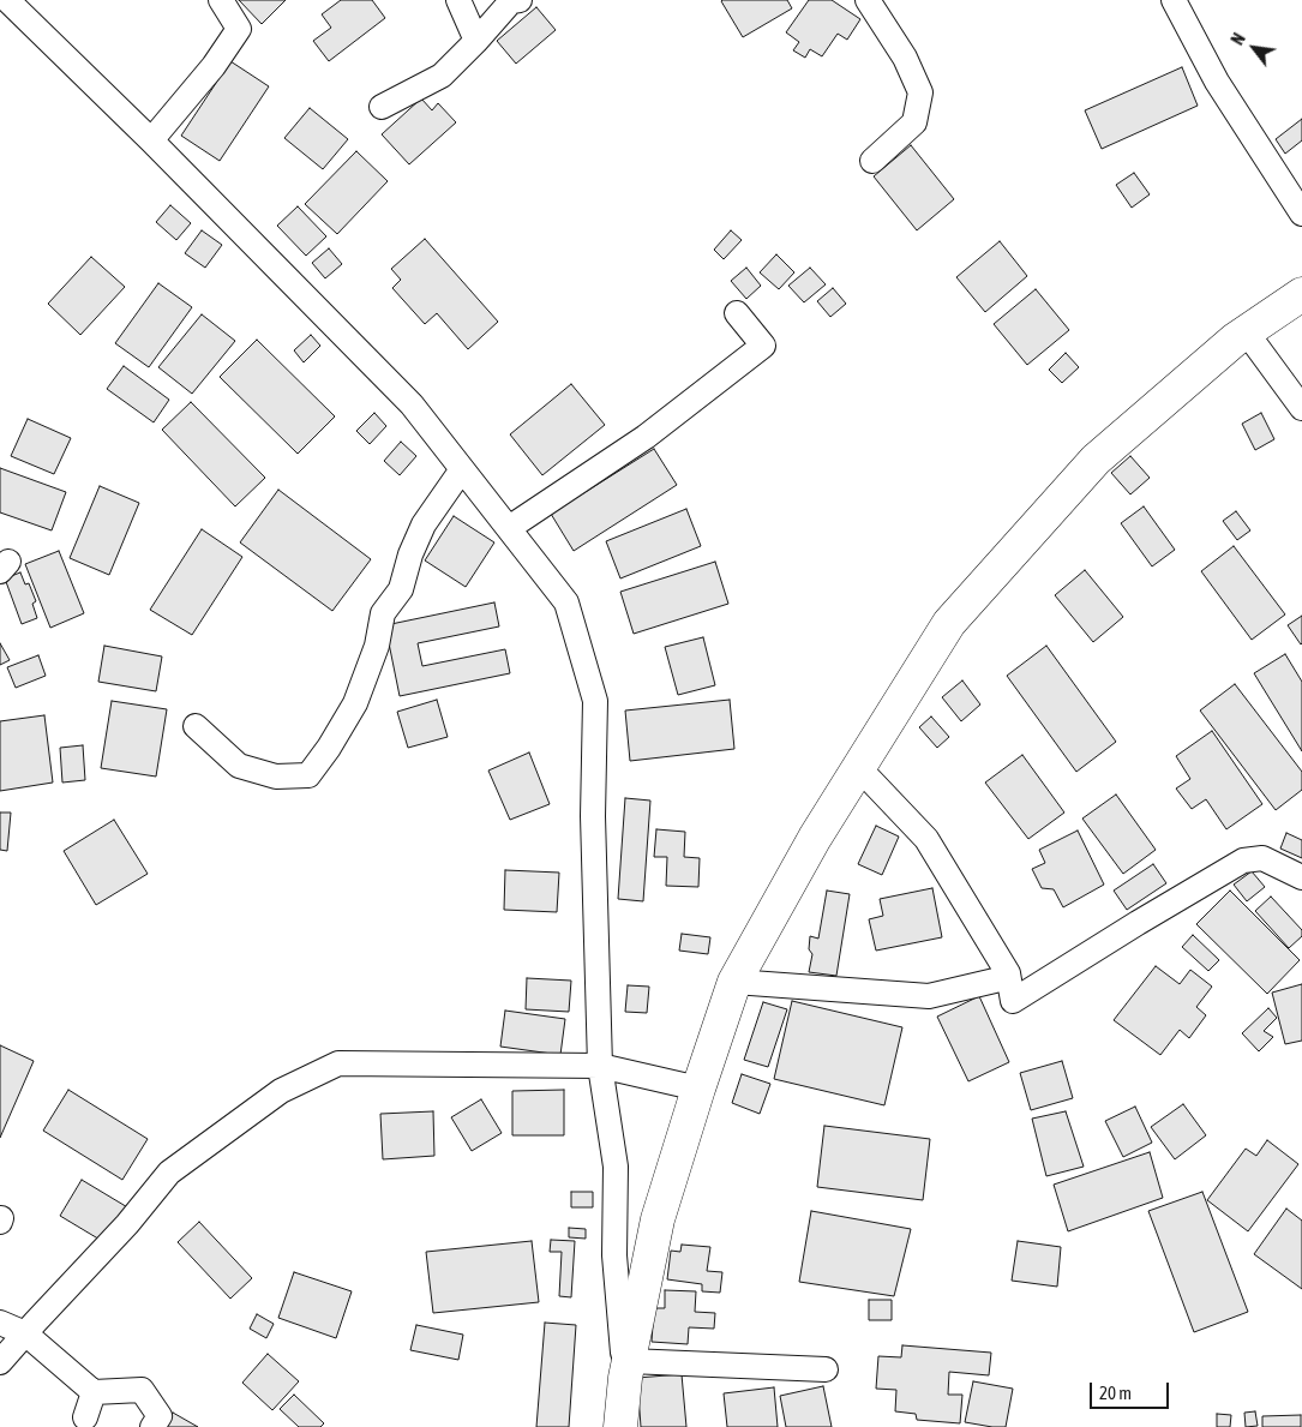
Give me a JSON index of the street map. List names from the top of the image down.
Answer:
{
  "scale_bar": "20 m",
  "north": "top left"
}
